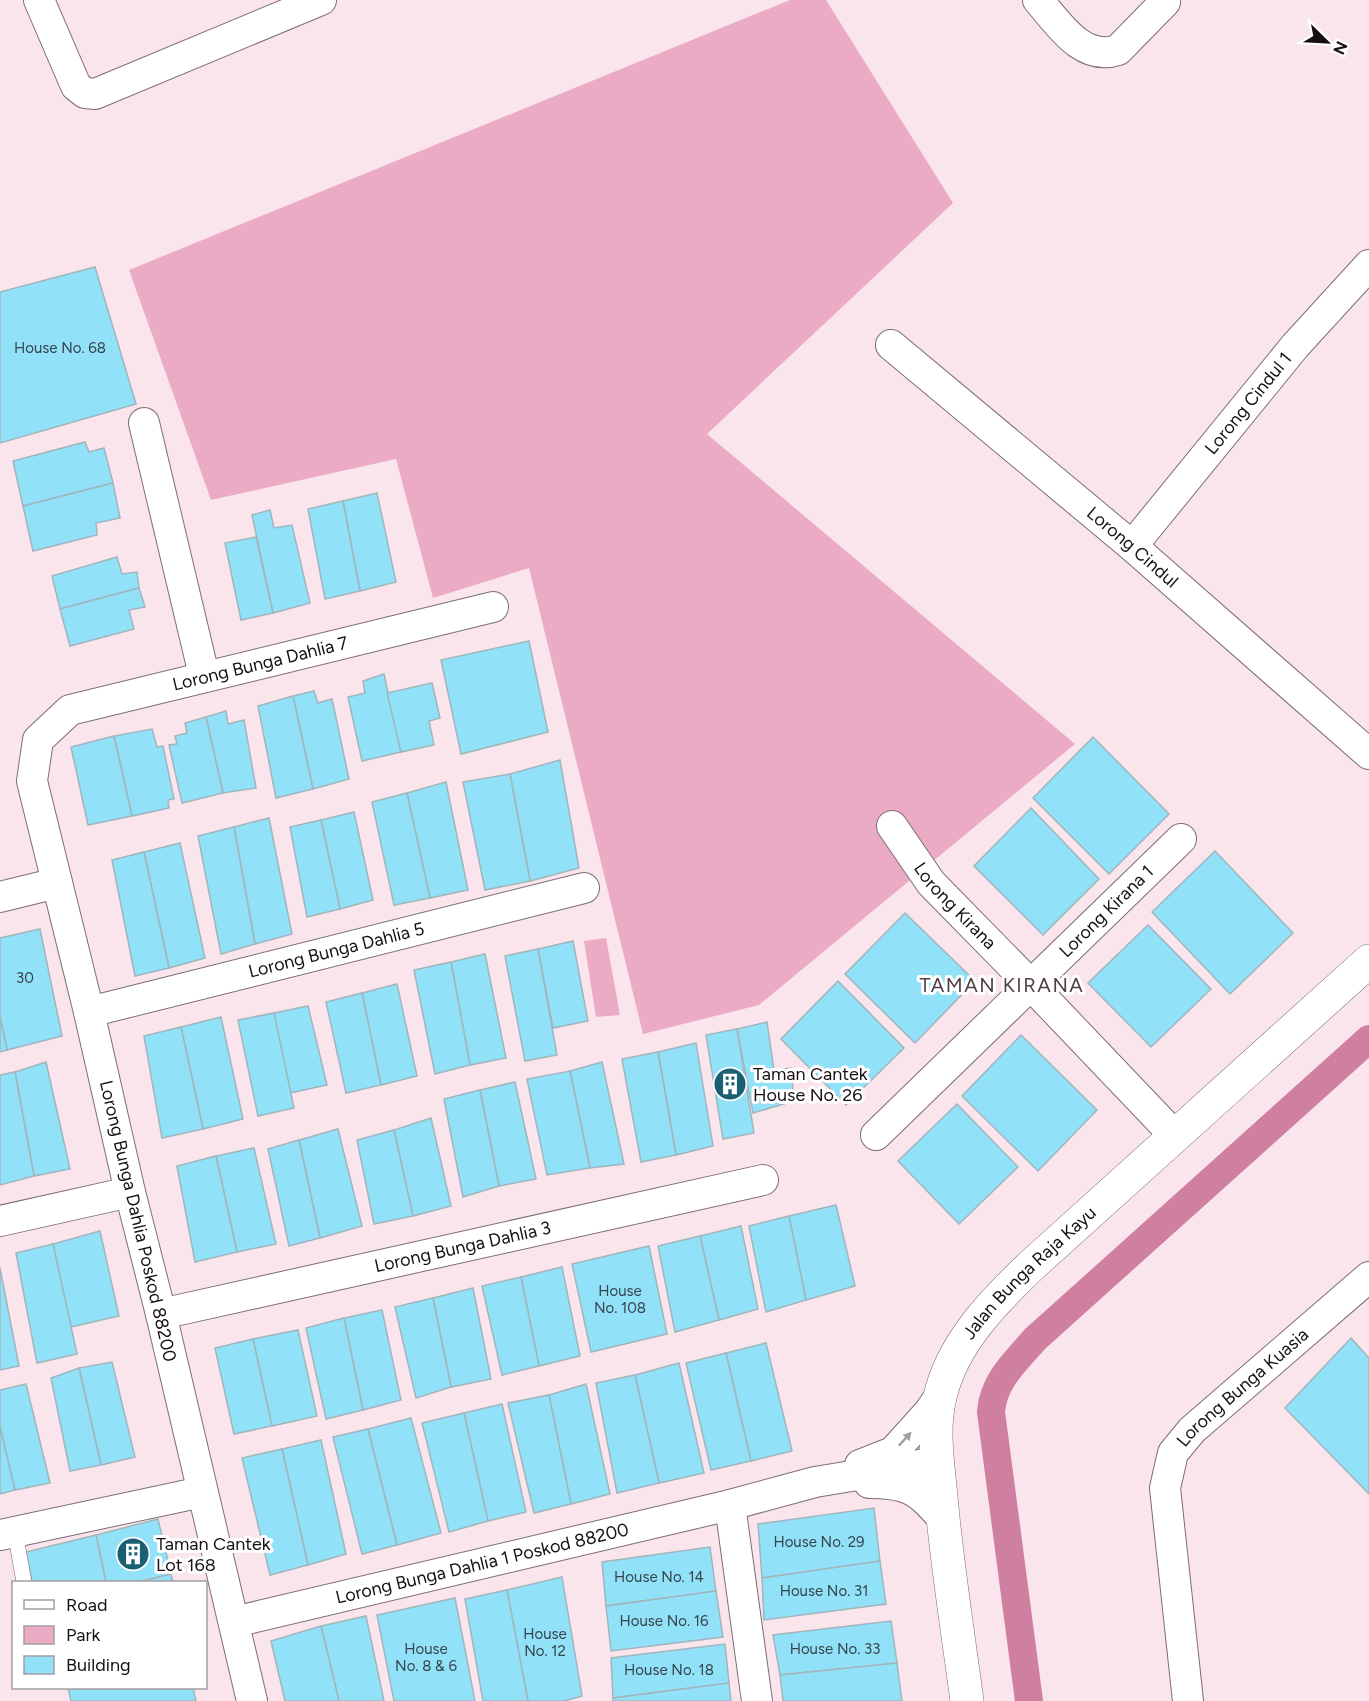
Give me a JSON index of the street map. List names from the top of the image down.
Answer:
{
  "streets": {
    "street": [
      "Lorong Cindul 1",
      "Lorong Cindul",
      "Lorong Bunga Dahlia 7",
      "Lorong Kirana",
      "Lorong Kirana 1",
      "Lorong Bunga Dahlia 5",
      "Lorong Bunga Dahlia Poskod 88200",
      "Lorong Bunga Dahlia 3",
      "Jalan Bunga Raja Kayu",
      "Lorong Bunga Kuasia",
      "Lorong Bunga Dahlia 1 Poskod 88200"
    ]
  },
  "crossings": [
    ["Lorong Cindul 1", "Lorong Cindul"],
    ["Lorong Bunga Dahlia 7", "Lorong Bunga Dahlia Poskod 88200"],
    ["Lorong Kirana", "Lorong Kirana 1"],
    ["Lorong Kirana", "Jalan Bunga Raja Kayu"],
    ["Lorong Bunga Dahlia 5", "Lorong Bunga Dahlia Poskod 88200"],
    ["Lorong Bunga Dahlia Poskod 88200", "Lorong Bunga Dahlia 3"],
    ["Lorong Bunga Dahlia Poskod 88200", "Lorong Bunga Dahlia 1 Poskod 88200"]
  ],
  "districts": ["TAMAN KIRANA"],
  "places": {
    "building": ["Taman Cantek House No. 26", "Taman Cantek Lot 168"]
  },
  "house_numbers": [
    "House No. 68",
    "30",
    "House No. 108",
    "House No. 29",
    "House No. 14",
    "House No. 31",
    "House No. 16",
    "House No. 12",
    "House No. 8 & 6",
    "House No. 33",
    "House No. 18"
  ],
  "legend": ["Road", "Park", "Building"],
  "north": "bottom right"
}
